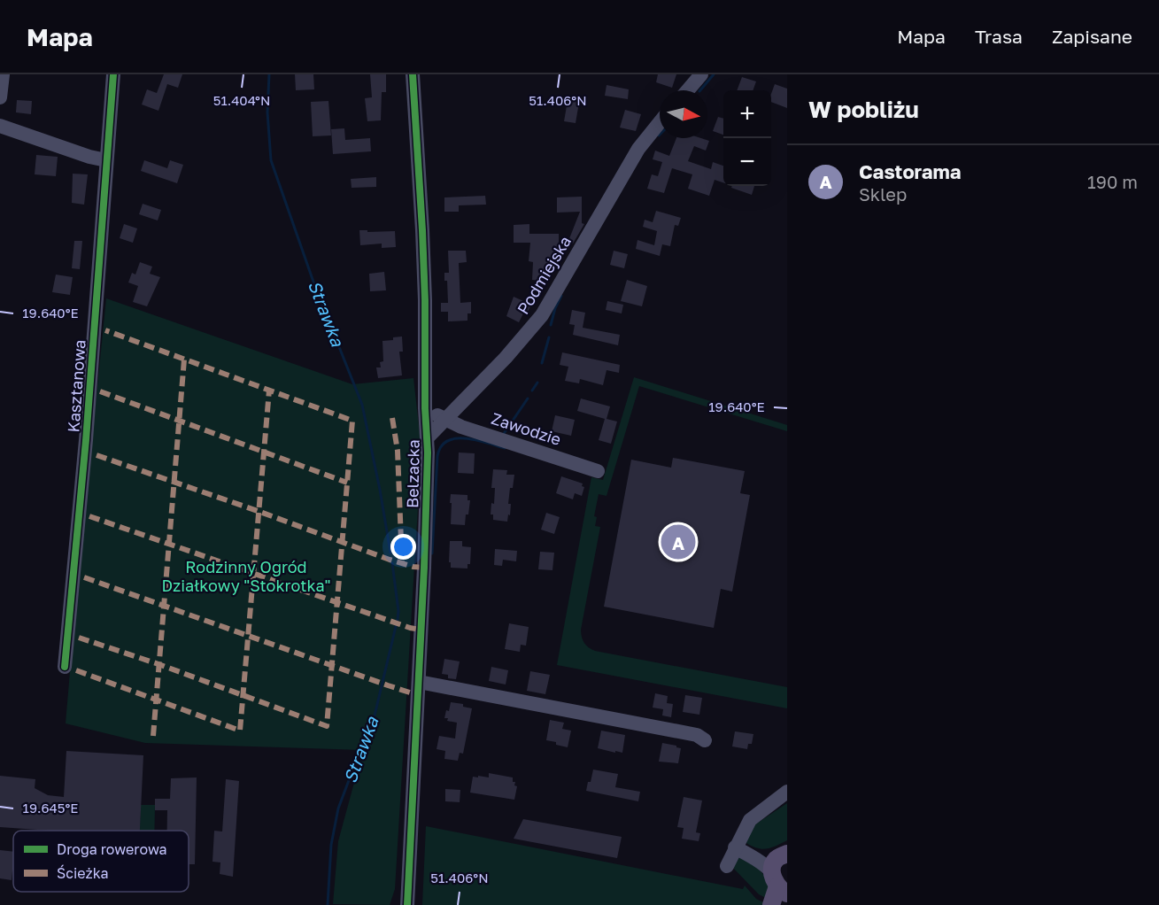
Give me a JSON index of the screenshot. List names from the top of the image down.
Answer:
{
  "streets": {
    "street": [
      "Podmiejska",
      "Kasztanowa",
      "Zawodzie",
      "Belzacka"
    ]
  },
  "crossings": [
    ["Podmiejska", "Zawodzie"],
    ["Podmiejska", "Belzacka"],
    ["Zawodzie", "Belzacka"]
  ],
  "water": ["Strawka"],
  "parks": ["Rodzinny Ogród Działkowy \"Stokrotka\""],
  "legend": ["Droga rowerowa", "Ścieżka"],
  "north": "right",
  "page": {
    "header": "Mapa",
    "nav": ["Mapa", "Trasa", "Zapisane"],
    "heading": "W pobliżu",
    "map_buttons": ["+", "−"],
    "list": [
      {
        "mark": "A",
        "name": "Castorama",
        "note": "Sklep",
        "value": "190 m"
      }
    ],
    "pins": "A"
  },
  "coordinates": [
    "51.404°N",
    "51.406°N",
    "19.640°E",
    "19.645°E"
  ]
}
